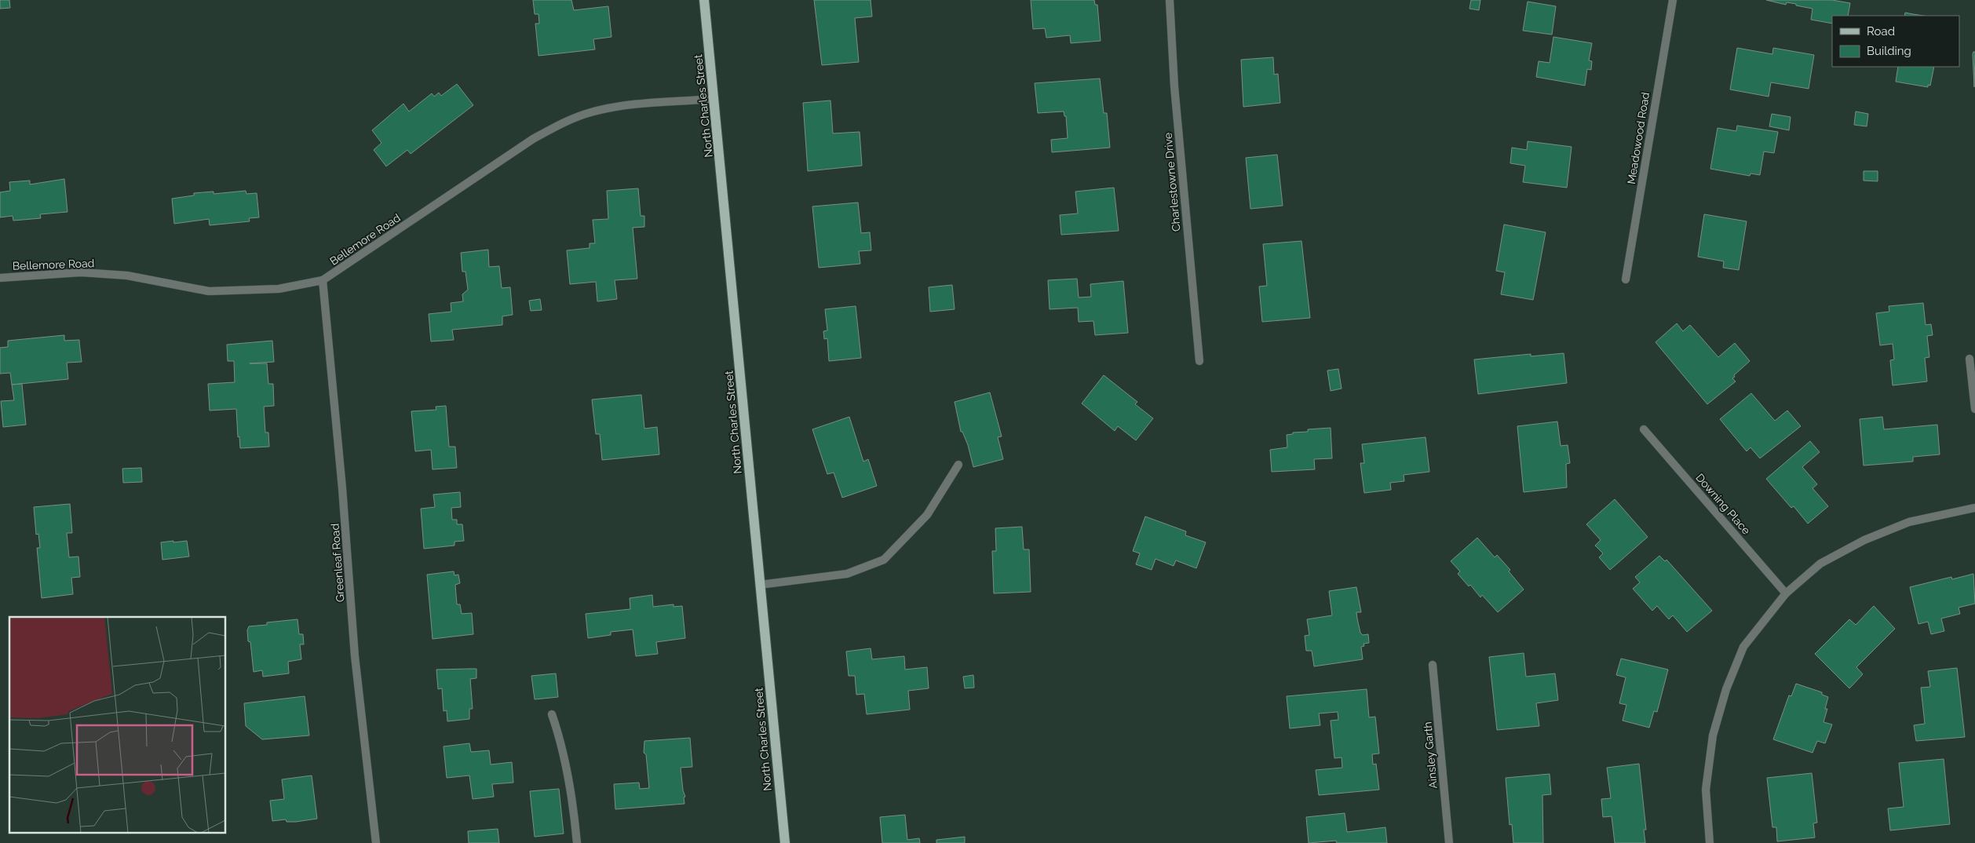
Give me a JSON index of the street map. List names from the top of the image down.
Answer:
{
  "streets": {
    "main road": ["North Charles Street"],
    "street": [
      "Meadowood Road",
      "Charlestowne Drive",
      "Bellemore Road",
      "Downing Place",
      "Greenleaf Road",
      "Ainsley Garth"
    ]
  },
  "crossings": [
    ["North Charles Street", "Bellemore Road"],
    ["Bellemore Road", "Greenleaf Road"]
  ],
  "legend": ["Road", "Building"]
}
